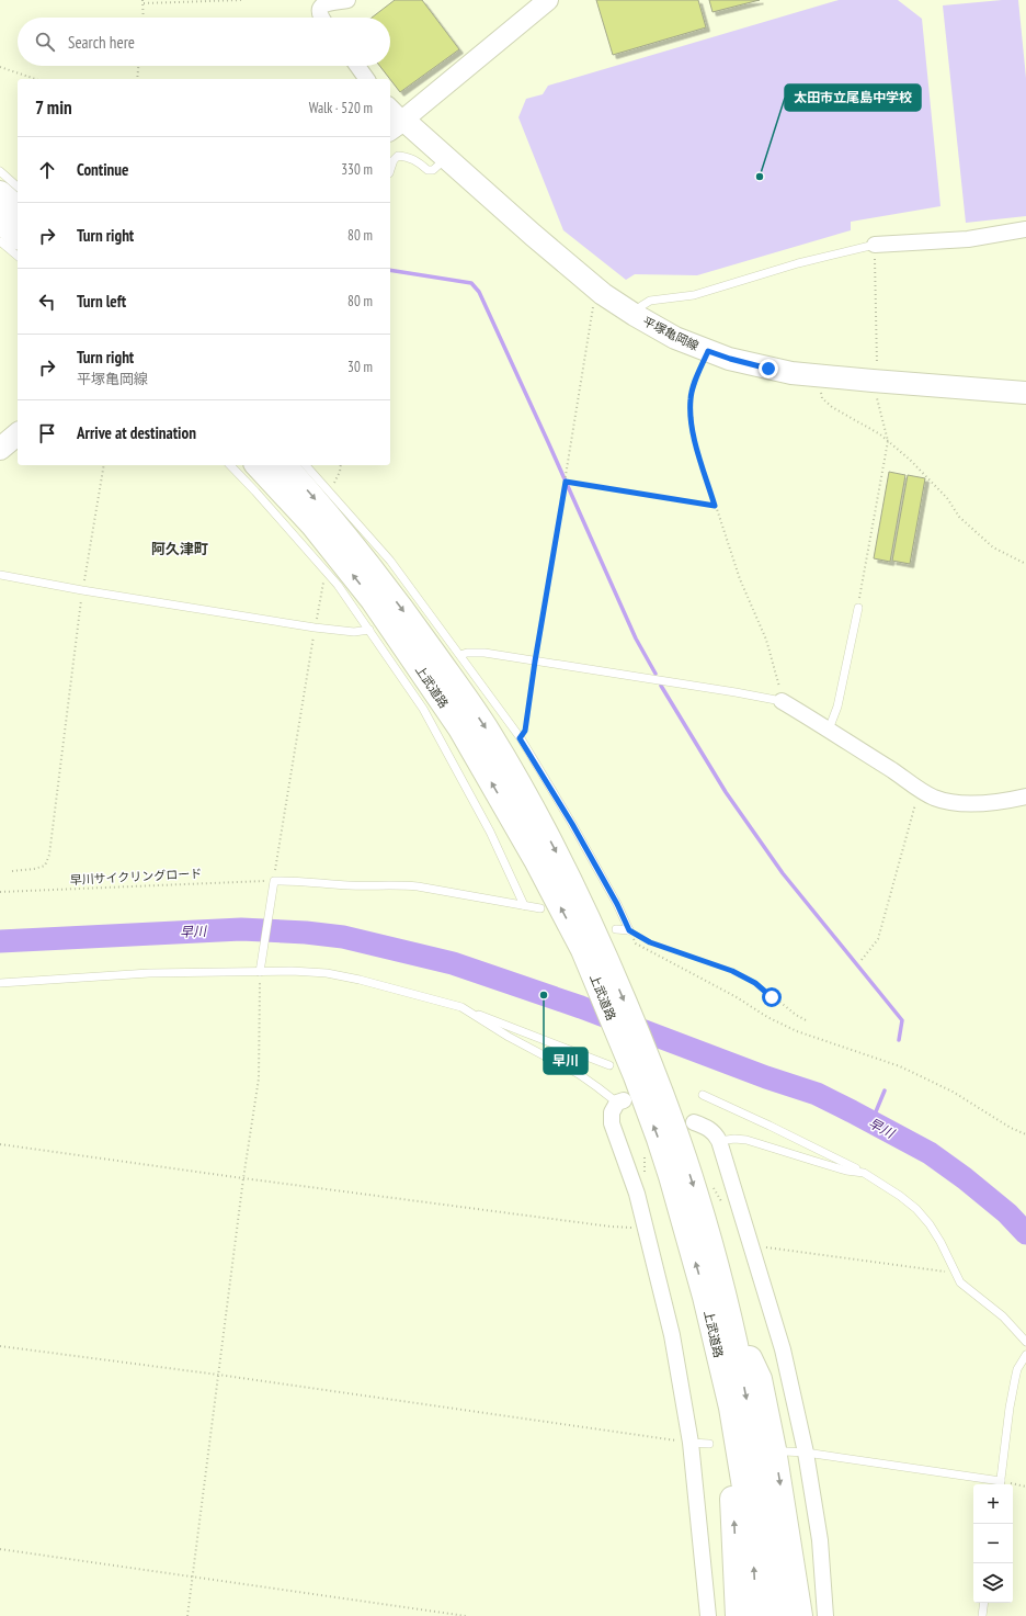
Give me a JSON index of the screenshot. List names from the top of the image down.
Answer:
{
  "streets": {
    "highway": ["上武道路"],
    "main road": ["平塚亀岡線"],
    "path": ["早川サイクリングロード"]
  },
  "districts": ["阿久津町"],
  "water": ["早川"],
  "places": ["太田市立尾島中学校", "早川"],
  "page": {
    "search": "Search here",
    "heading": ["7 min", "Walk · 520 m"],
    "list": [
      ["Continue", "330 m"],
      ["Turn right", "80 m"],
      ["Turn left", "80 m"],
      ["Turn right", "平塚亀岡線", "30 m"],
      "Arrive at destination"
    ],
    "map_buttons": ["+", "−"]
  }
}
